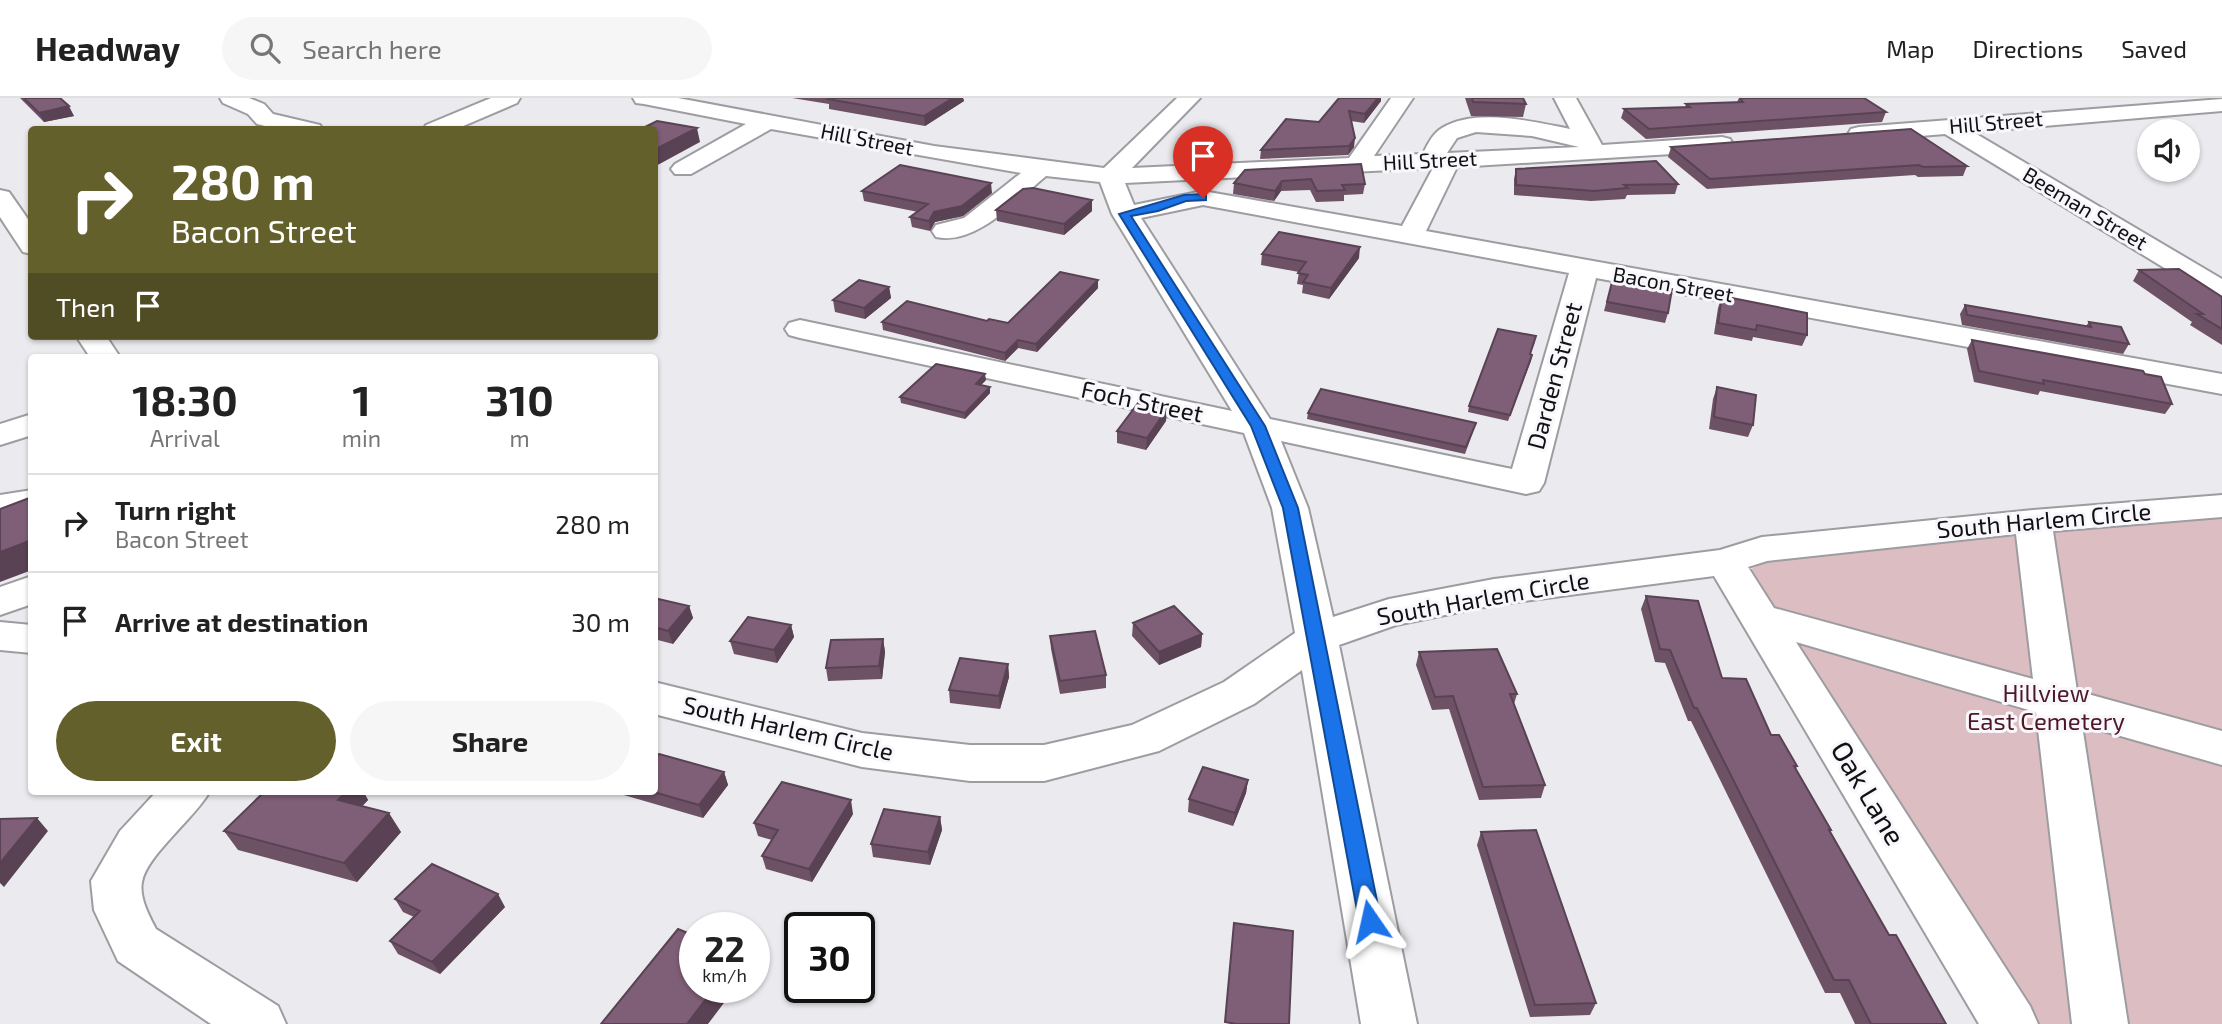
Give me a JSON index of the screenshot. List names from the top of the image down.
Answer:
{
  "streets": {
    "street": [
      "Hill Street",
      "Beeman Street",
      "Bacon Street",
      "Darden Street",
      "Foch Street",
      "South Harlem Circle",
      "Oak Lane"
    ]
  },
  "crossings": [
    ["Hill Street", "Beeman Street"],
    ["Bacon Street", "Darden Street"],
    ["Darden Street", "Foch Street"],
    ["South Harlem Circle", "Oak Lane"]
  ],
  "parks": ["Hillview East Cemetery"],
  "page": {
    "header": "Headway",
    "search": "Search here",
    "nav": ["Map", "Directions", "Saved"],
    "turn": ["280 m", "Bacon Street"],
    "then": "Then",
    "eta": [
      "18:30",
      "Arrival",
      "1",
      "min",
      "310",
      "m"
    ],
    "list": [
      {
        "name": "Turn right",
        "note": "Bacon Street",
        "value": "280 m"
      },
      {
        "name": "Arrive at destination",
        "value": "30 m"
      }
    ],
    "buttons": ["Exit", "Share"],
    "speed": "22 km/h",
    "limit": "30"
  }
}
